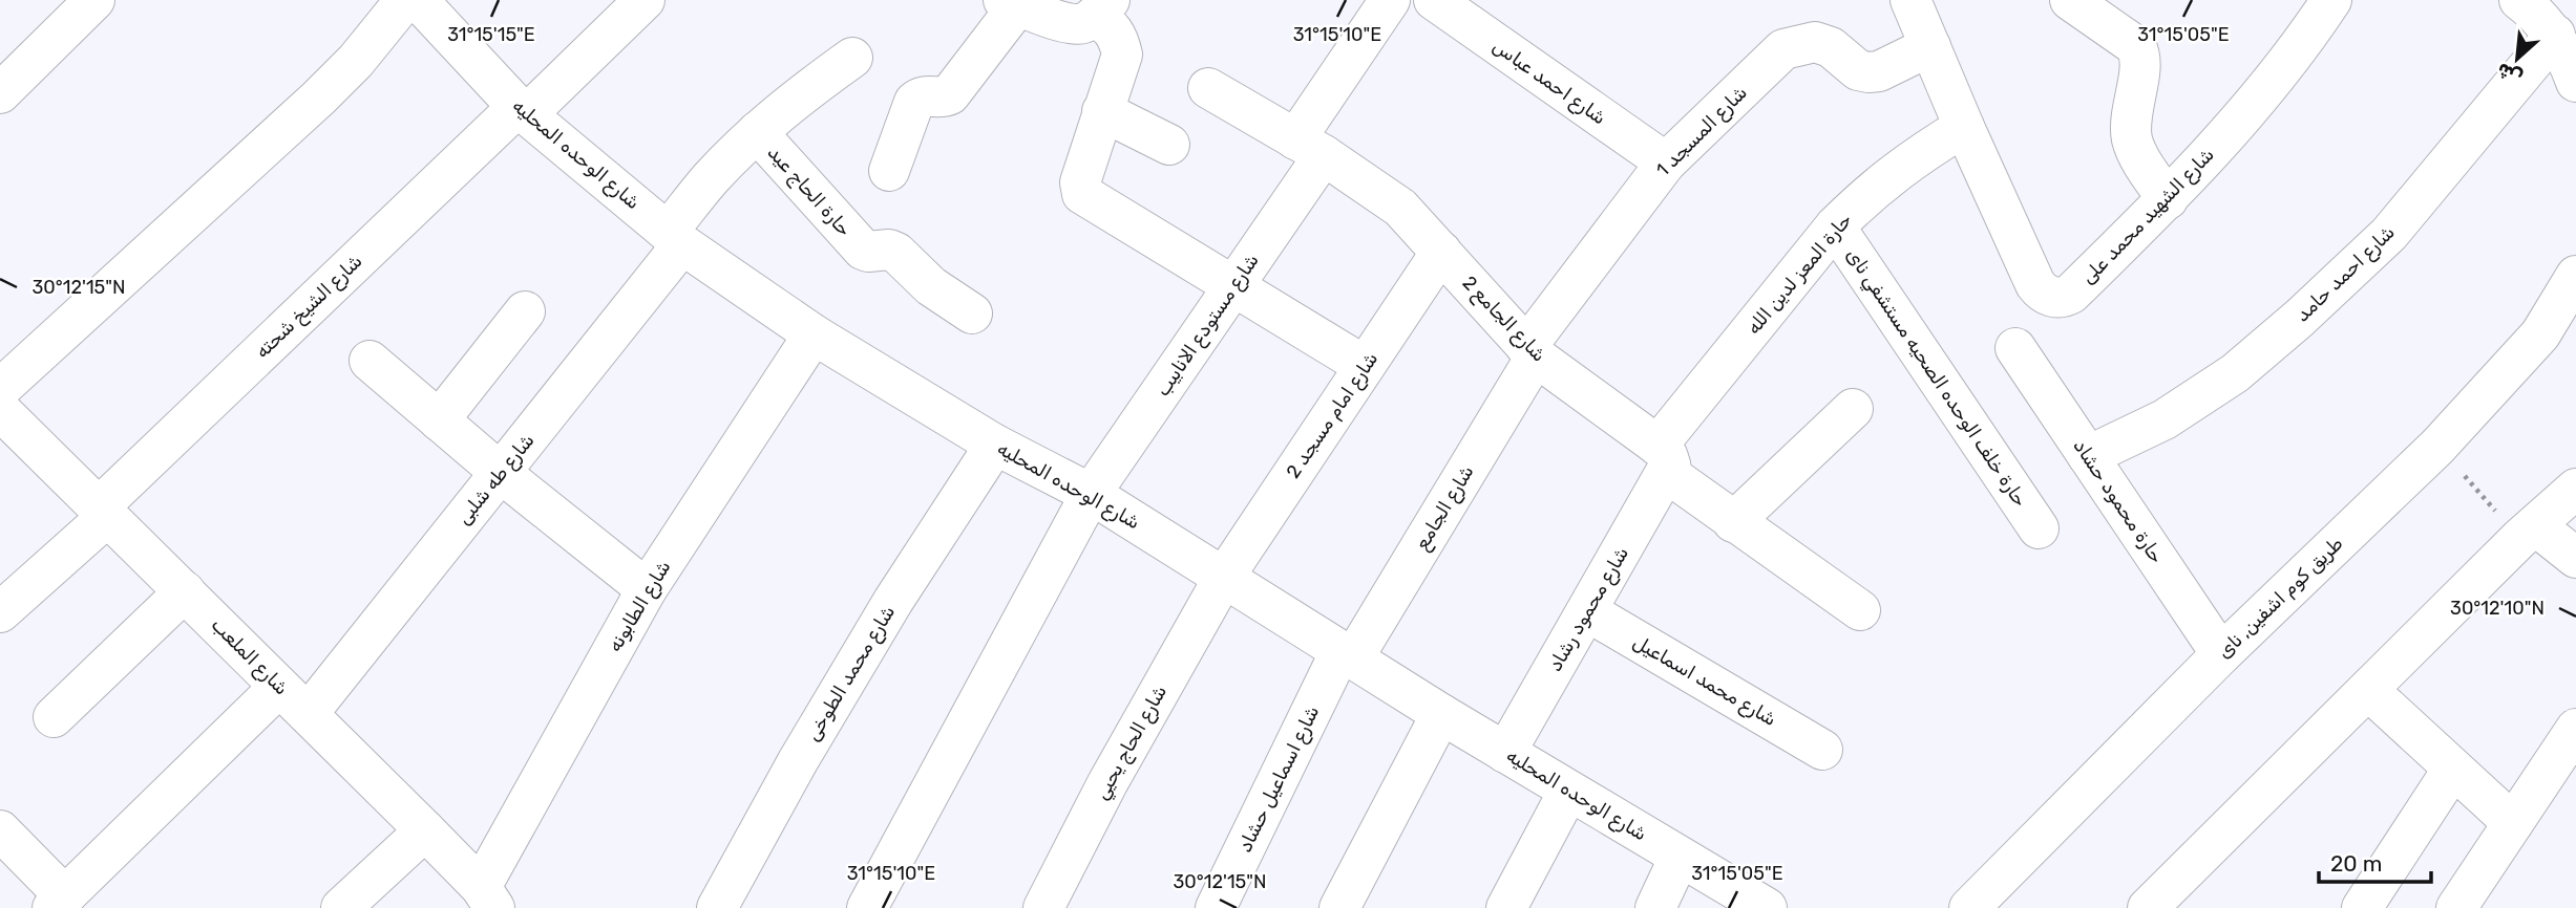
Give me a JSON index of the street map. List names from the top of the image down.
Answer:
{
  "streets": {
    "street": [
      "شارع احمد عباس",
      "شارع المسجد 1",
      "شارع الوحده المحليه",
      "حارة الحاج عيد",
      "شارع الشهيد محمد على",
      "حارة المعز لدين الله",
      "شارع احمد حامد",
      "شارع الشيخ شحته",
      "شارع الجامع 2",
      "شارع مستودع الانابيب",
      "حارة خلف الوحده الصحيه مستشفي ناى",
      "شارع امام مسجد 2",
      "شارع طه شلبى",
      "حارة محمود حشاد",
      "شارع الجامع",
      "طريق كوم اشفين, ناى",
      "شارع الطابونه",
      "شارع محمود رشاد",
      "شارع الملعب",
      "شارع محمد الطوخى",
      "شارع محمد اسماعيل",
      "شارع الحاج يحيي",
      "شارع اسماعيل حشاد"
    ]
  },
  "crossings": [
    ["شارع احمد عباس", "شارع المسجد 1"],
    ["شارع المسجد 1", "شارع الشهيد محمد على"],
    ["شارع المسجد 1", "شارع الجامع 2"],
    ["شارع المسجد 1", "شارع الجامع"],
    ["شارع الوحده المحليه", "شارع الشيخ شحته"],
    ["شارع الوحده المحليه", "شارع مستودع الانابيب"],
    ["شارع الوحده المحليه", "شارع امام مسجد 2"],
    ["شارع الوحده المحليه", "شارع طه شلبى"],
    ["شارع الوحده المحليه", "شارع الجامع"],
    ["شارع الوحده المحليه", "شارع الطابونه"],
    ["شارع الوحده المحليه", "شارع محمود رشاد"],
    ["شارع الوحده المحليه", "شارع محمد الطوخى"],
    ["شارع الوحده المحليه", "شارع الحاج يحيي"],
    ["شارع الوحده المحليه", "شارع اسماعيل حشاد"],
    ["حارة الحاج عيد", "شارع طه شلبى"],
    ["شارع الشهيد محمد على", "حارة المعز لدين الله"],
    ["حارة المعز لدين الله", "شارع الجامع 2"],
    ["حارة المعز لدين الله", "حارة خلف الوحده الصحيه مستشفي ناى"],
    ["حارة المعز لدين الله", "شارع محمود رشاد"],
    ["شارع احمد حامد", "حارة محمود حشاد"],
    ["شارع الشيخ شحته", "شارع الملعب"],
    ["شارع الجامع 2", "شارع مستودع الانابيب"],
    ["شارع الجامع 2", "شارع امام مسجد 2"],
    ["شارع الجامع 2", "شارع الجامع"],
    ["شارع الجامع 2", "شارع محمود رشاد"],
    ["شارع امام مسجد 2", "شارع الحاج يحيي"],
    ["شارع طه شلبى", "شارع الملعب"],
    ["حارة محمود حشاد", "طريق كوم اشفين, ناى"],
    ["شارع الجامع", "شارع اسماعيل حشاد"],
    ["شارع الطابونه", "شارع الملعب"],
    ["شارع محمود رشاد", "شارع محمد اسماعيل"]
  ],
  "scale_bar": "20 m",
  "north": "bottom left",
  "coordinates": [
    "31°15'15\"E",
    "31°15'10\"E",
    "31°15'05\"E",
    "30°12'15\"N",
    "30°12'10\"N"
  ]
}
